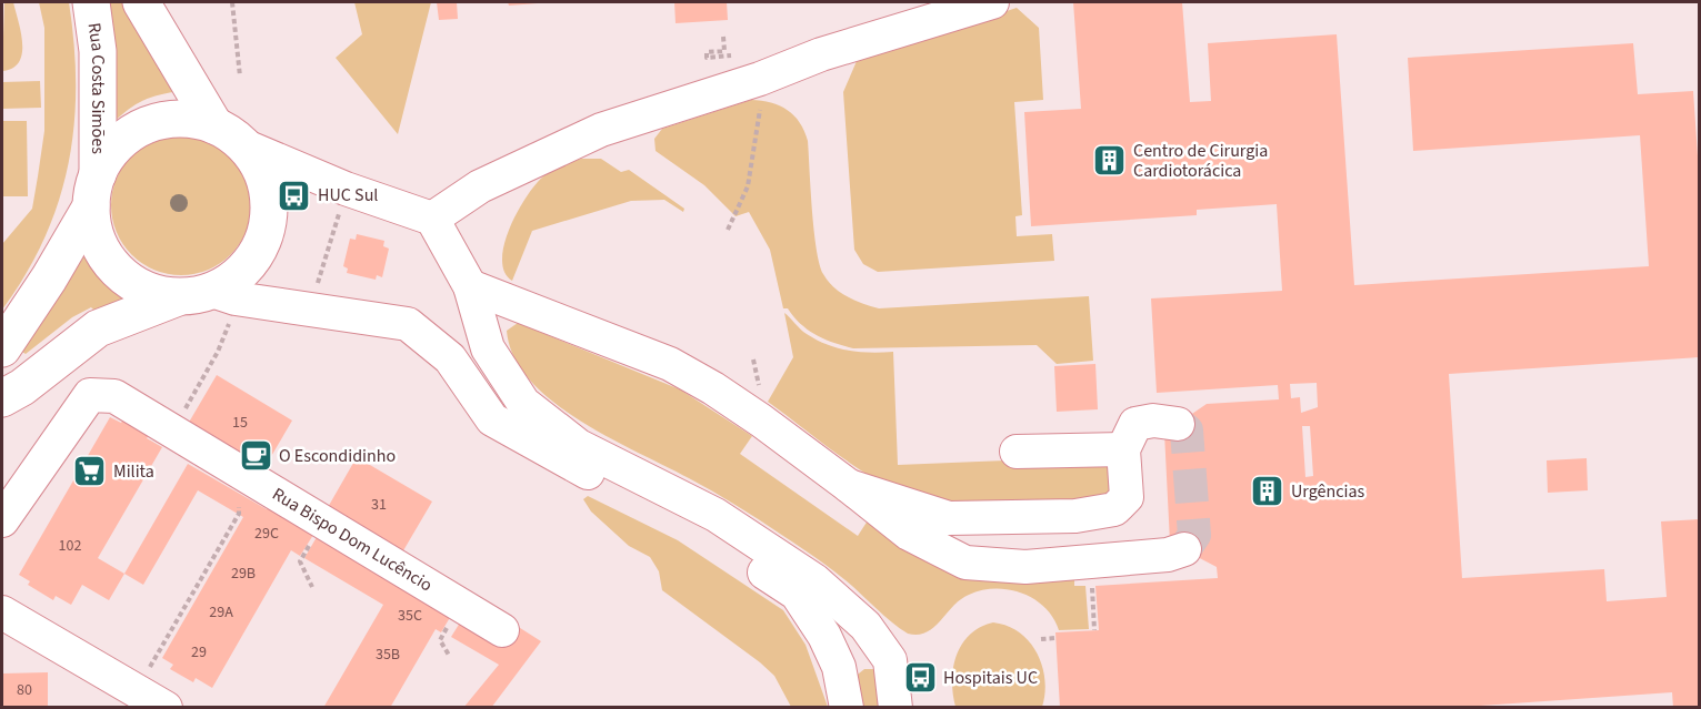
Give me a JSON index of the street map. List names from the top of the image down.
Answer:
{
  "streets": {
    "main road": ["Rua Costa Simões"],
    "street": ["Rua Bispo Dom Lucêncio"]
  },
  "places": {
    "building": ["Centro de Cirurgia Cardiotorácica", "Urgências"],
    "bus stop": ["HUC Sul", "Hospitais UC"],
    "cafe": ["O Escondidinho"],
    "supermarket": ["Milita"]
  },
  "house_numbers": [
    "15",
    "31",
    "29C",
    "102",
    "29B",
    "29A",
    "35C",
    "29",
    "35B",
    "80"
  ]
}
